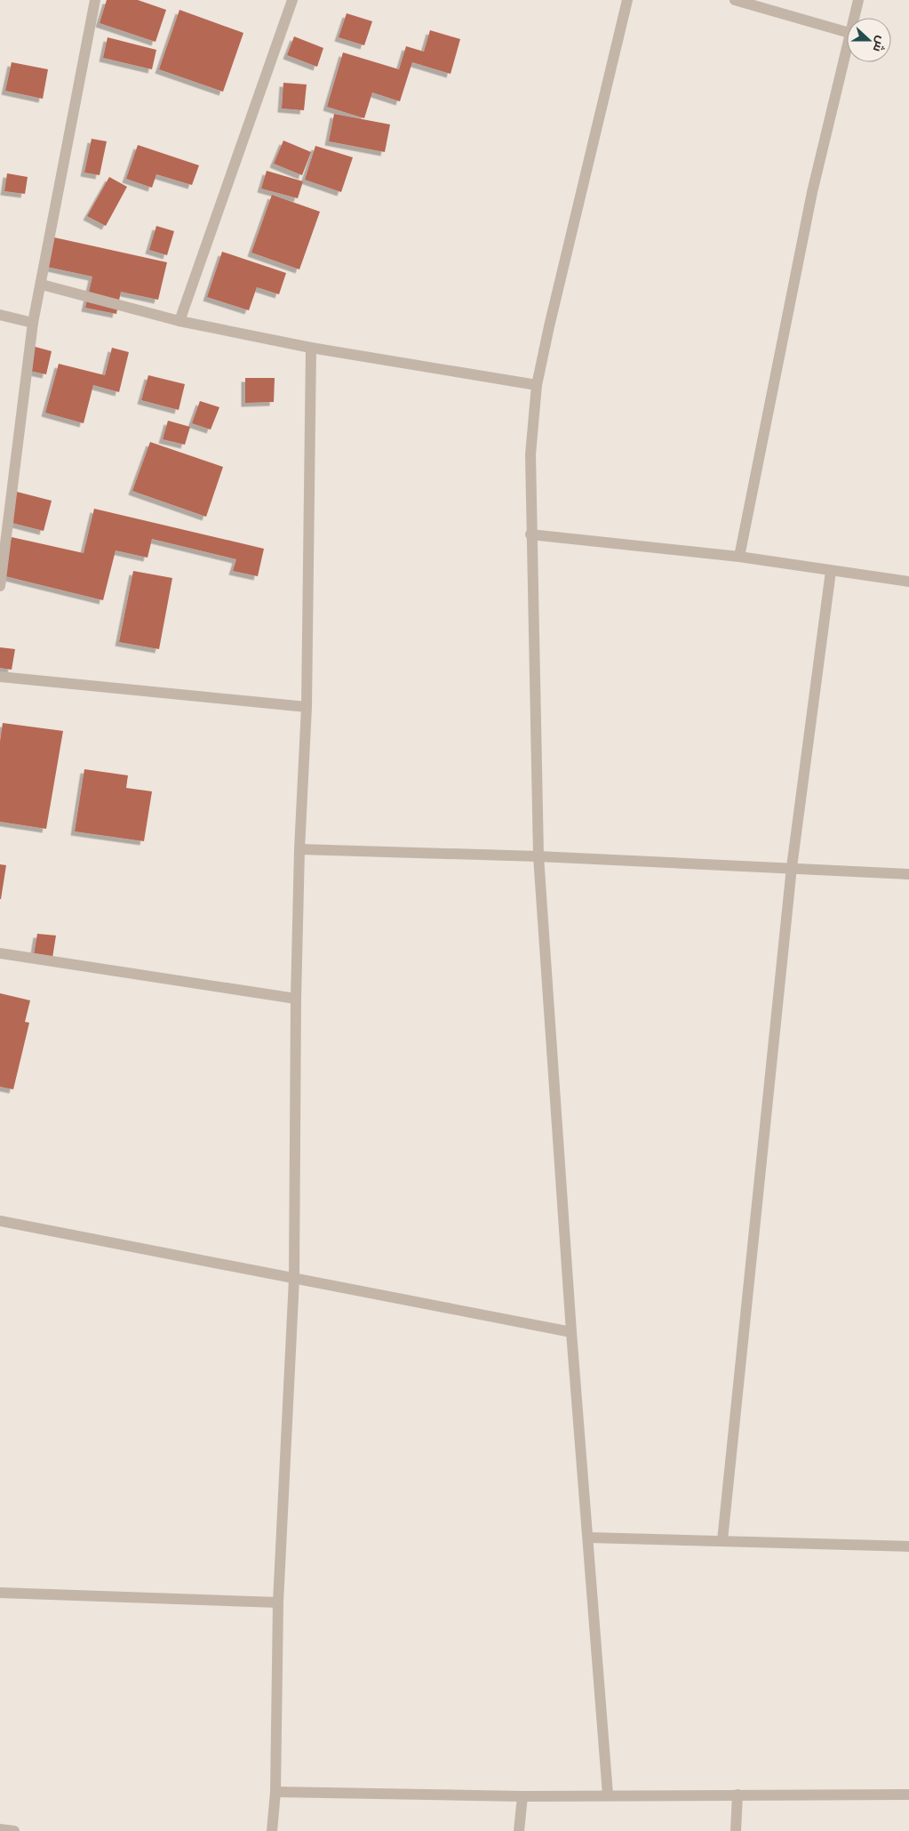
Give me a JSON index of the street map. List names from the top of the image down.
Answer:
{
  "north": "right"
}
